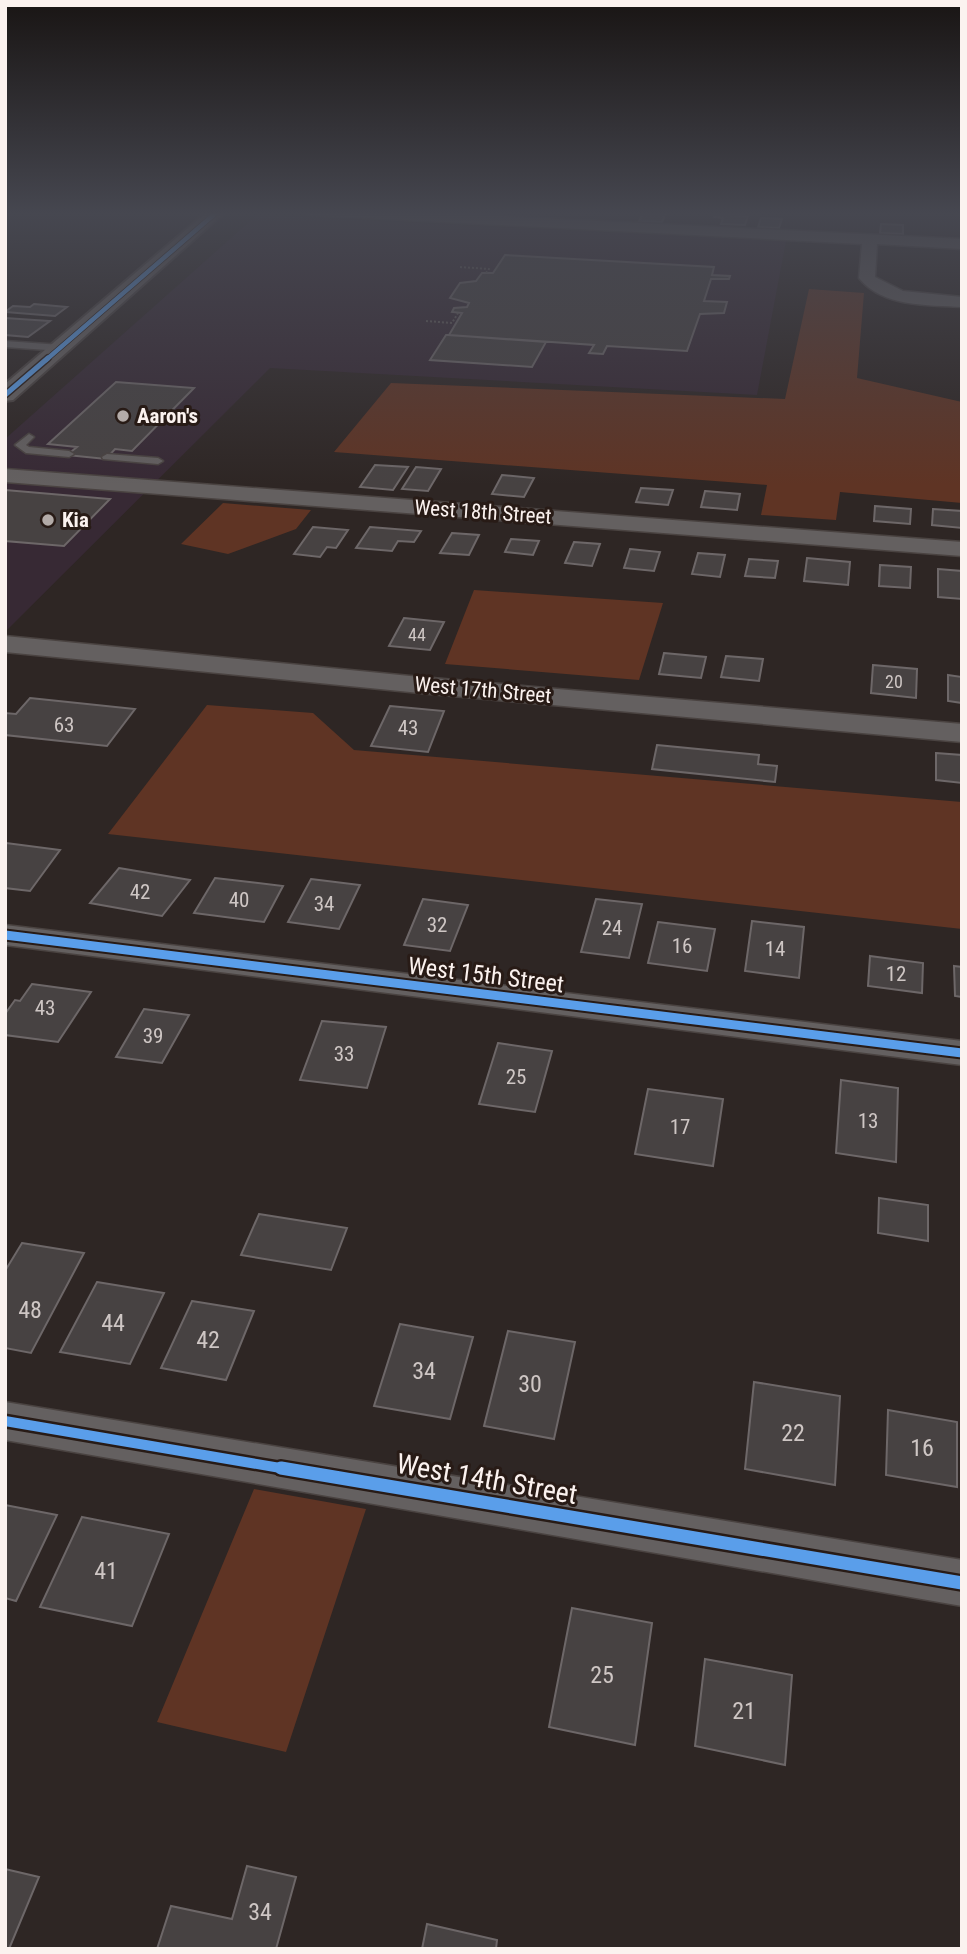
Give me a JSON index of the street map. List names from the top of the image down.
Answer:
{
  "streets": {
    "street": [
      "West 18th Street",
      "West 17th Street",
      "West 15th Street",
      "West 14th Street"
    ]
  },
  "places": ["Aaron's", "Kia"],
  "house_numbers": [
    "44",
    "20",
    "63",
    "43",
    "42",
    "40",
    "34",
    "32",
    "24",
    "16",
    "14",
    "12",
    "43",
    "39",
    "33",
    "25",
    "13",
    "17",
    "48",
    "44",
    "42",
    "34",
    "30",
    "22",
    "16",
    "41",
    "25",
    "21",
    "34"
  ]
}
